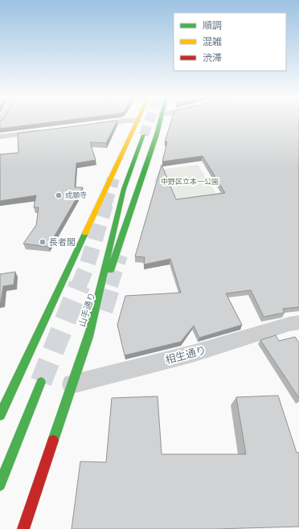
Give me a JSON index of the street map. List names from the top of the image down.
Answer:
{
  "streets": {
    "main road": ["山手通り"],
    "street": ["相生通り"]
  },
  "crossings": [
    ["山手通り", "相生通り"]
  ],
  "parks": ["中野区立本一公園"],
  "places": ["成願寺", "長者閣"],
  "legend": ["順調", "混雑", "渋滞"]
}
